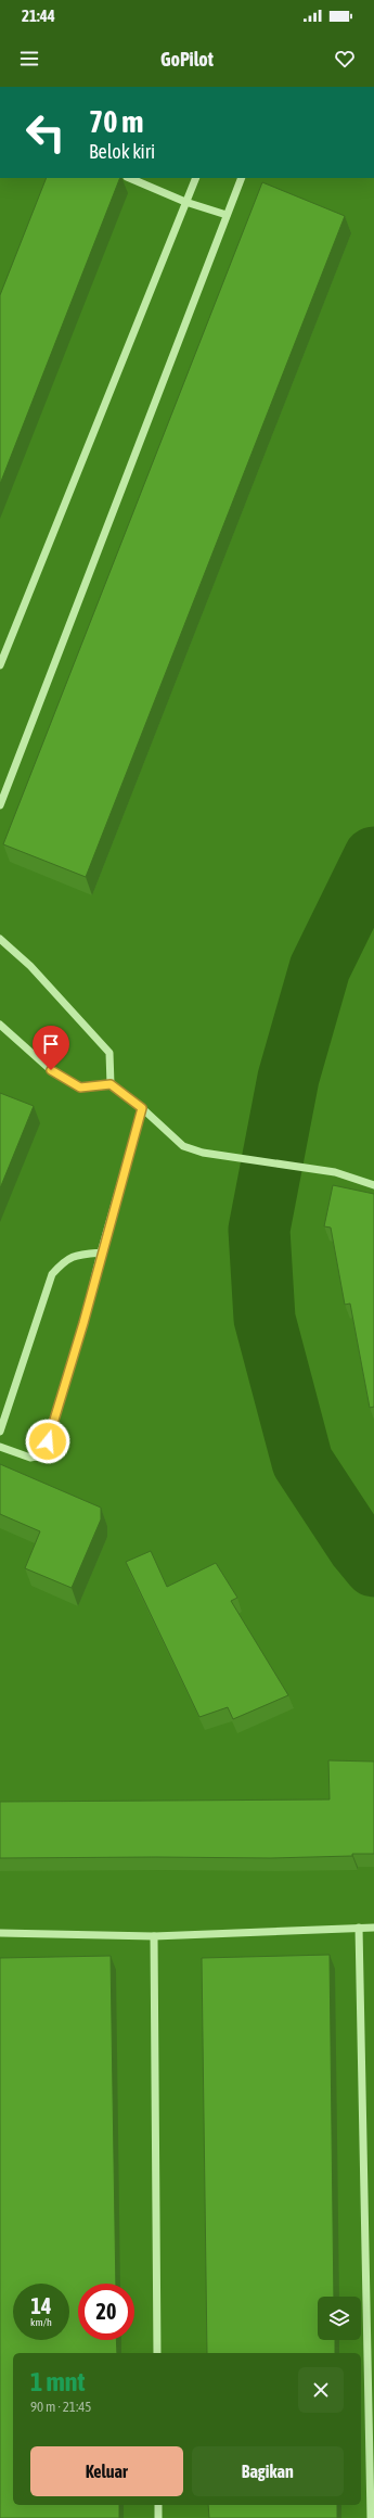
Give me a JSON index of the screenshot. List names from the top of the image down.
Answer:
{
  "page": {
    "status": "21:44",
    "header": "GoPilot",
    "turn": ["70 m", "Belok kiri"],
    "speed": "14 km/h",
    "limit": "20",
    "heading": ["1 mnt", "90 m · 21:45"],
    "buttons": ["Keluar", "Bagikan"]
  }
}
